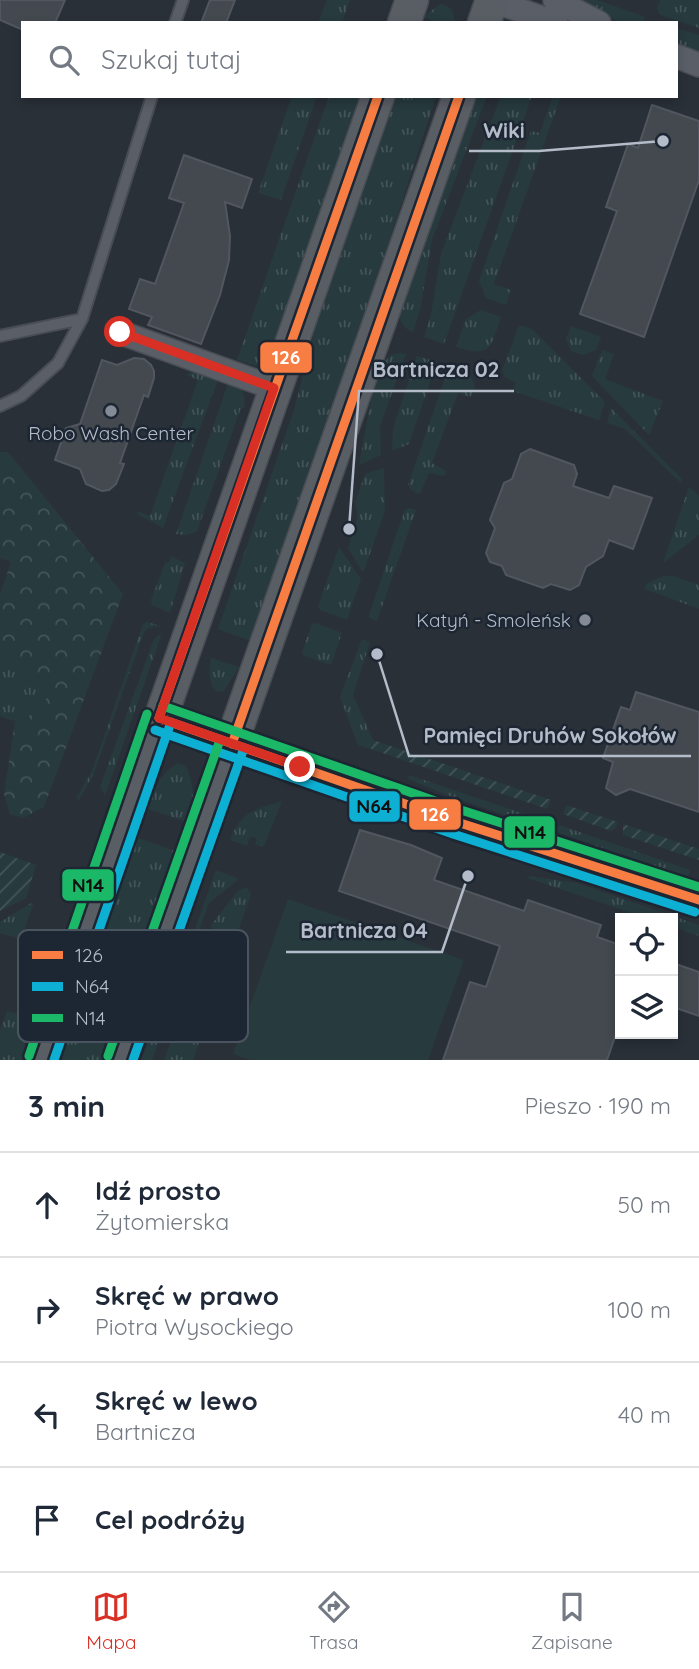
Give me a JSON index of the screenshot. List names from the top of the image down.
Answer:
{
  "places": [
    "Wiki",
    "Robo Wash Center",
    "Bartnicza 02",
    "Katyń - Smoleńsk",
    "Pamięci Druhów Sokołów",
    "Bartnicza 04"
  ],
  "lines": ["transit line 126", "transit line N14", "transit line N64"],
  "legend": ["126", "N64", "N14"],
  "page": {
    "search": "Szukaj tutaj",
    "heading": ["3 min", "Pieszo · 190 m"],
    "list": [
      ["Idź prosto", "Żytomierska", "50 m"],
      ["Skręć w prawo", "Piotra Wysockiego", "100 m"],
      ["Skręć w lewo", "Bartnicza", "40 m"],
      "Cel podróży"
    ],
    "nav": ["Mapa", "Trasa", "Zapisane"]
  }
}
